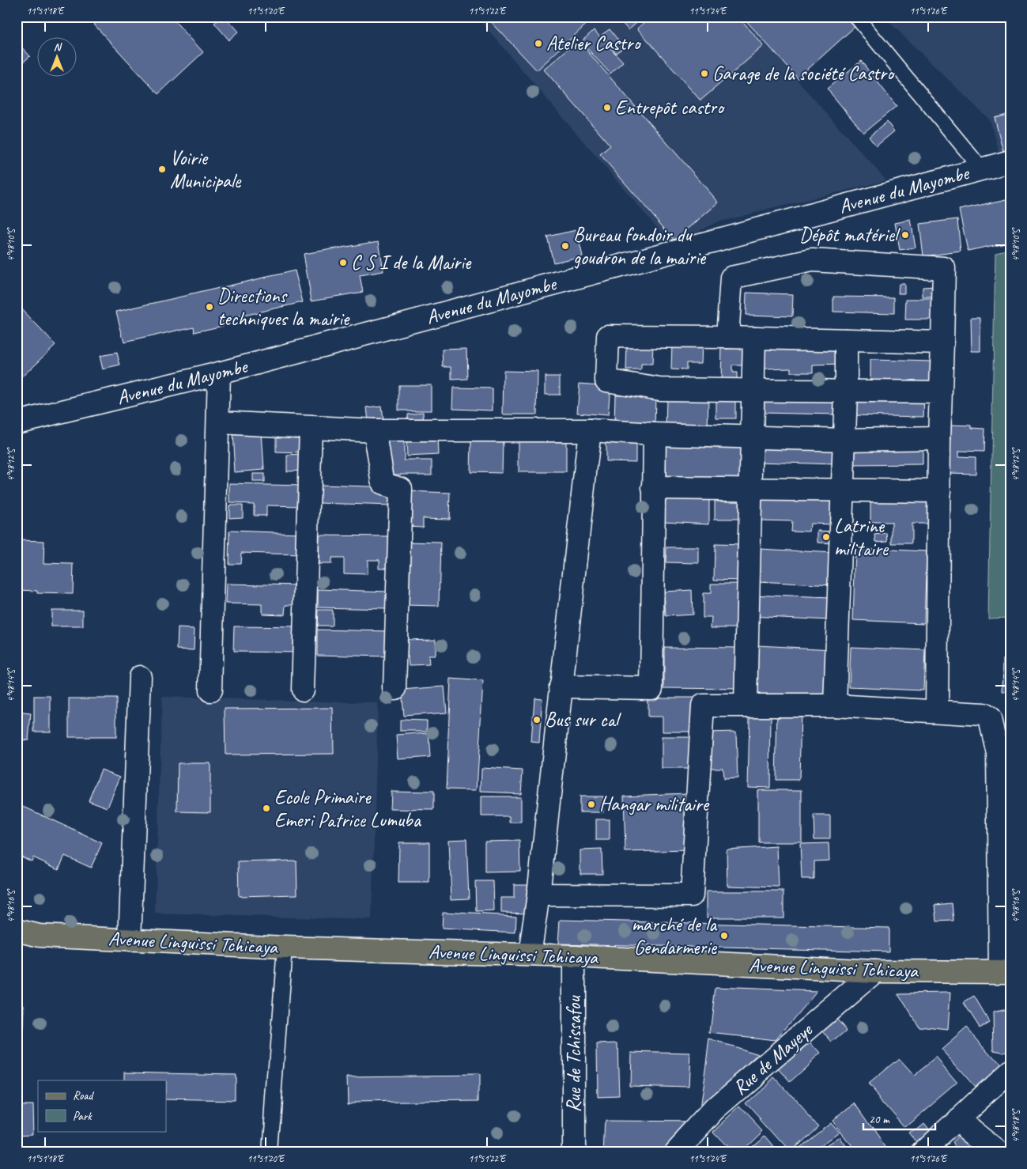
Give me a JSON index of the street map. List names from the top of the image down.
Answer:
{
  "streets": {
    "main road": ["Avenue Linguissi Tchicaya"],
    "street": ["Avenue du Mayombe", "Rue de Tchissafou", "Rue de Mayeye"]
  },
  "crossings": [
    ["Avenue Linguissi Tchicaya", "Rue de Tchissafou"],
    ["Avenue Linguissi Tchicaya", "Rue de Mayeye"]
  ],
  "places": [
    "Atelier Castro",
    "Garage de la société Castro",
    "Entrepôt castro",
    "Voirie Municipale",
    "Dépôt matériel",
    "Bureau fondoir du goudron de la mairie",
    "C S I de la Mairie",
    "Directions techniques la mairie",
    "Latrine militaire",
    "Bus sur cal",
    "Hangar militaire",
    "Ecole Primaire Emeri Patrice Lumuba",
    "marché de la Gendarmerie"
  ],
  "legend": ["Road", "Park"],
  "scale_bar": "20 m",
  "north": "top",
  "coordinates": [
    "11°51'18\"E",
    "11°51'20\"E",
    "11°51'22\"E",
    "11°51'24\"E",
    "11°51'26\"E",
    "4°48'10\"S",
    "4°48'12\"S",
    "4°48'14\"S",
    "4°48'16\"S",
    "4°48'18\"S"
  ]
}
